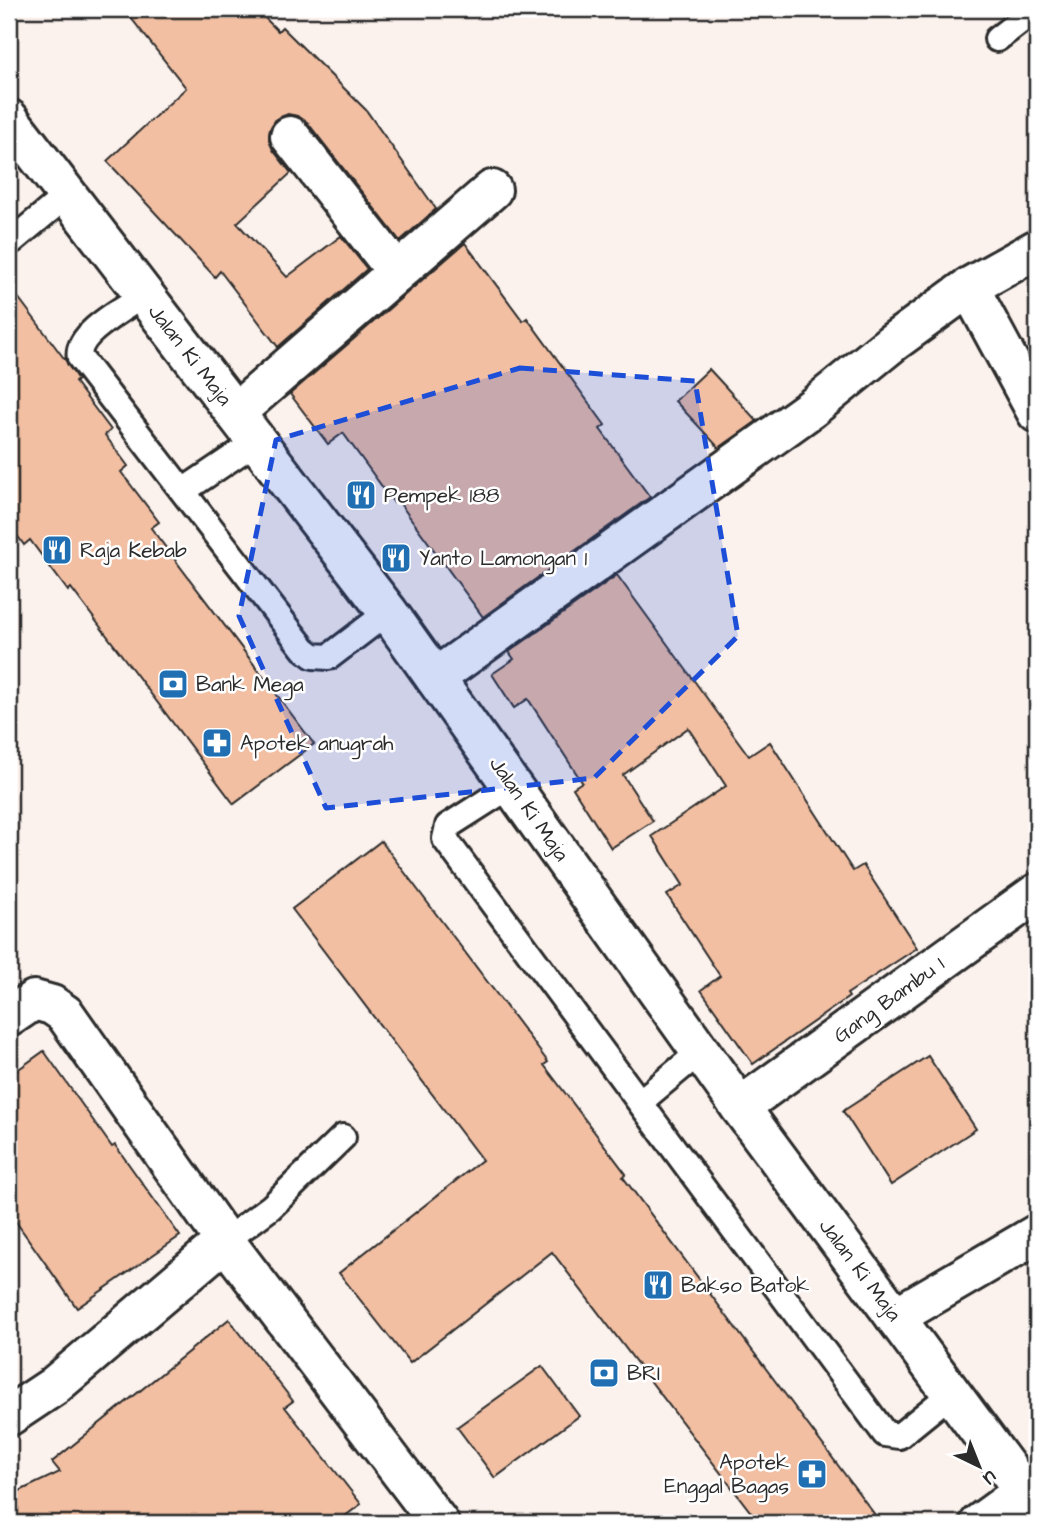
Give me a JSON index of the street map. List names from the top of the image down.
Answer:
{
  "streets": {
    "street": ["Jalan Ki Maja", "Gang Bambu 1"]
  },
  "crossings": [
    ["Jalan Ki Maja", "Gang Bambu 1"]
  ],
  "places": {
    "restaurant": [
      "Pempek 188",
      "Raja Kebab",
      "Yanto Lamongan 1",
      "Bakso Batok"
    ],
    "bank": ["Bank Mega", "BRI"],
    "pharmacy": ["Apotek anugrah", "Apotek Enggal Bagas"]
  },
  "north": "bottom right"
}
